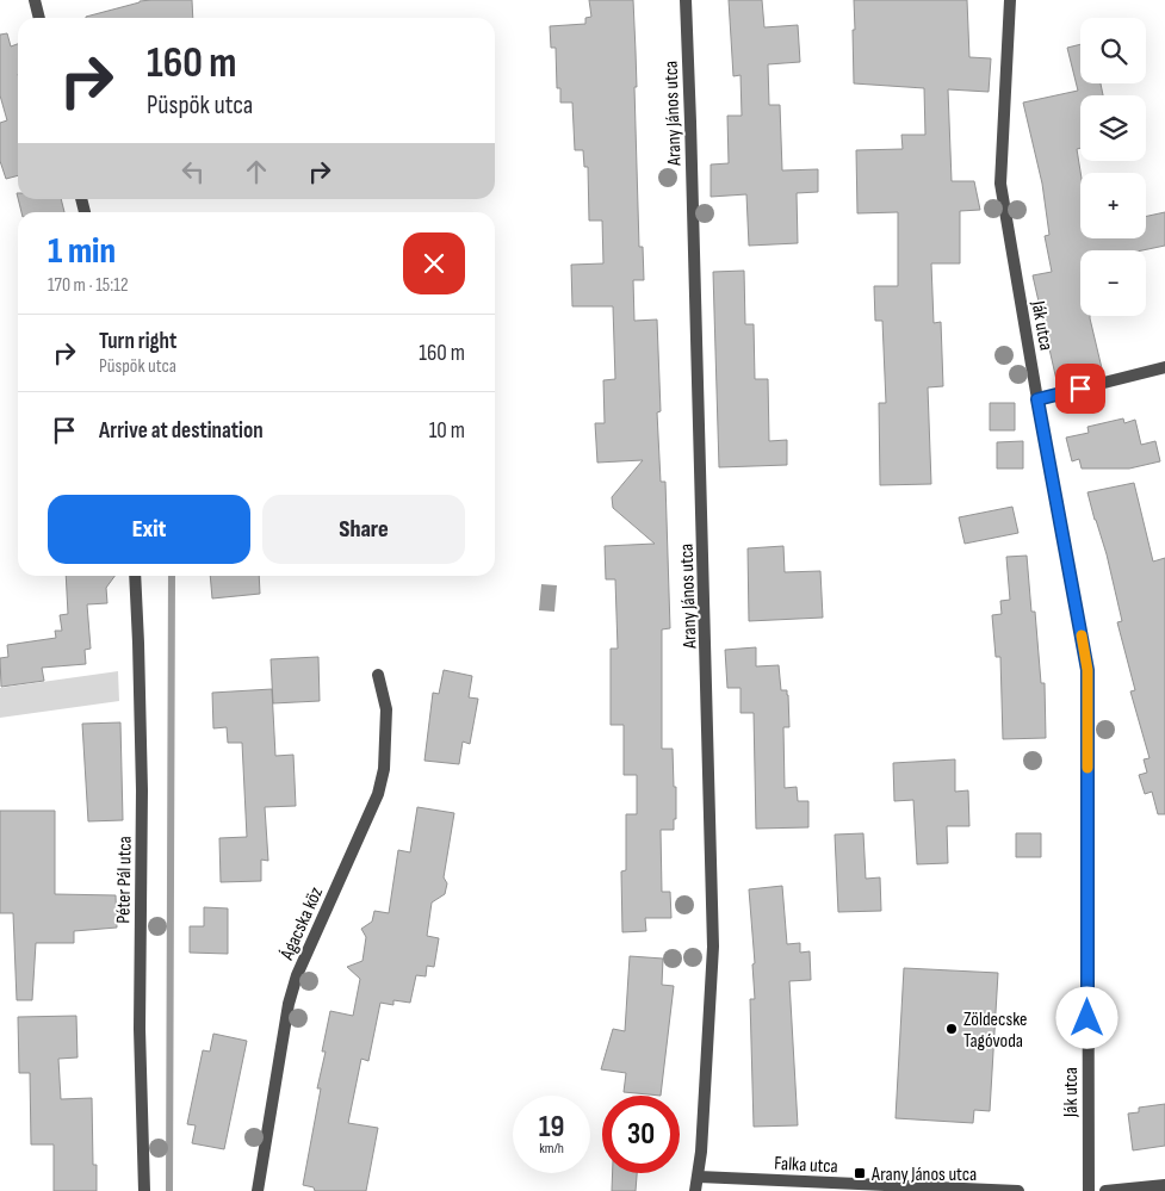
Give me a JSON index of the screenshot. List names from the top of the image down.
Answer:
{
  "streets": {
    "street": [
      "Arany János utca",
      "Ják utca",
      "Péter Pál utca",
      "Ágacska köz",
      "Falka utca"
    ]
  },
  "crossings": [
    ["Arany János utca", "Falka utca"]
  ],
  "places": {
    "other": ["Zöldecske Tagóvoda"],
    "transit": ["Arany János utca"]
  },
  "page": {
    "map_buttons": ["+", "−"],
    "turn": ["160 m", "Püspök utca"],
    "heading": ["1 min", "170 m · 15:12"],
    "list": [
      {
        "name": "Turn right",
        "note": "Püspök utca",
        "value": "160 m"
      },
      {
        "name": "Arrive at destination",
        "value": "10 m"
      }
    ],
    "buttons": ["Exit", "Share"],
    "speed": "19 km/h",
    "limit": "30"
  }
}
